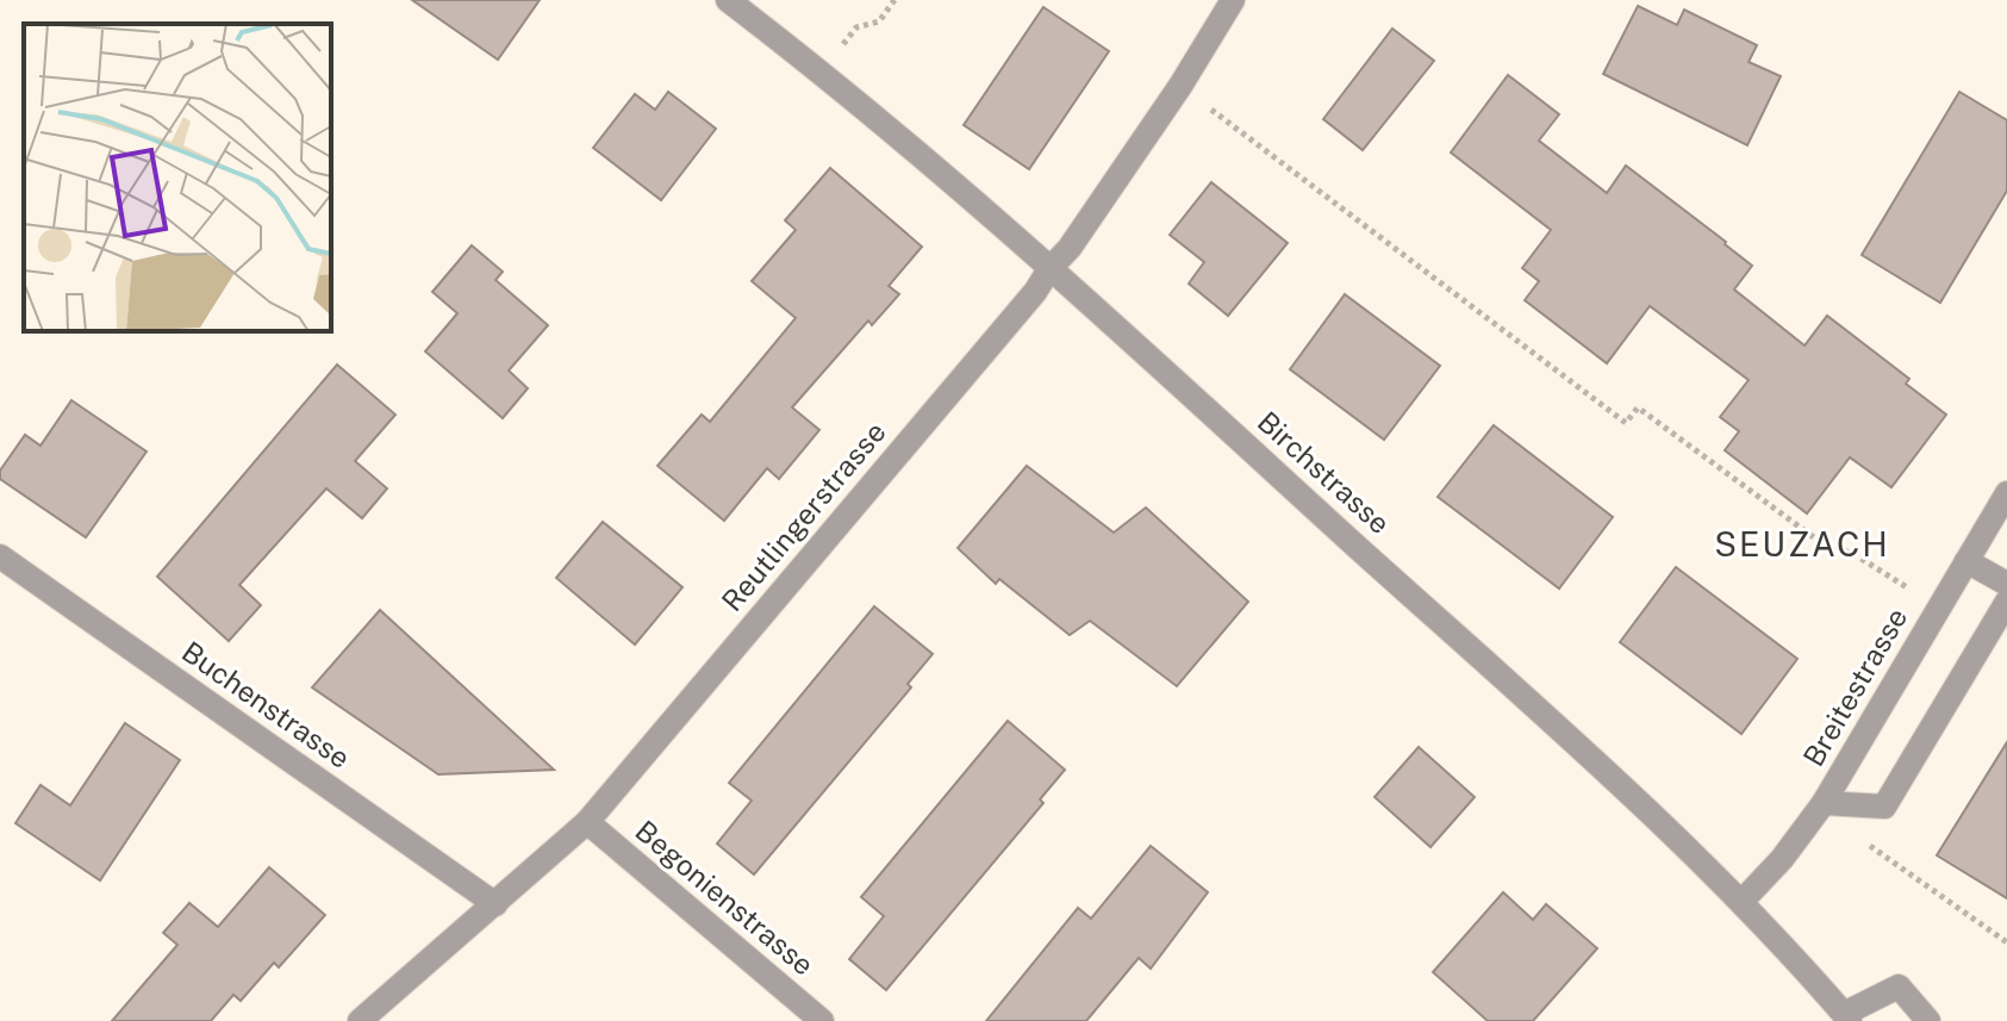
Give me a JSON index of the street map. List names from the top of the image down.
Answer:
{
  "streets": {
    "street": [
      "Birchstrasse",
      "Reutlingerstrasse",
      "Breitestrasse",
      "Buchenstrasse",
      "Begonienstrasse"
    ]
  },
  "crossings": [
    ["Birchstrasse", "Reutlingerstrasse"],
    ["Birchstrasse", "Breitestrasse"],
    ["Reutlingerstrasse", "Buchenstrasse"],
    ["Reutlingerstrasse", "Begonienstrasse"]
  ],
  "districts": ["SEUZACH"]
}
